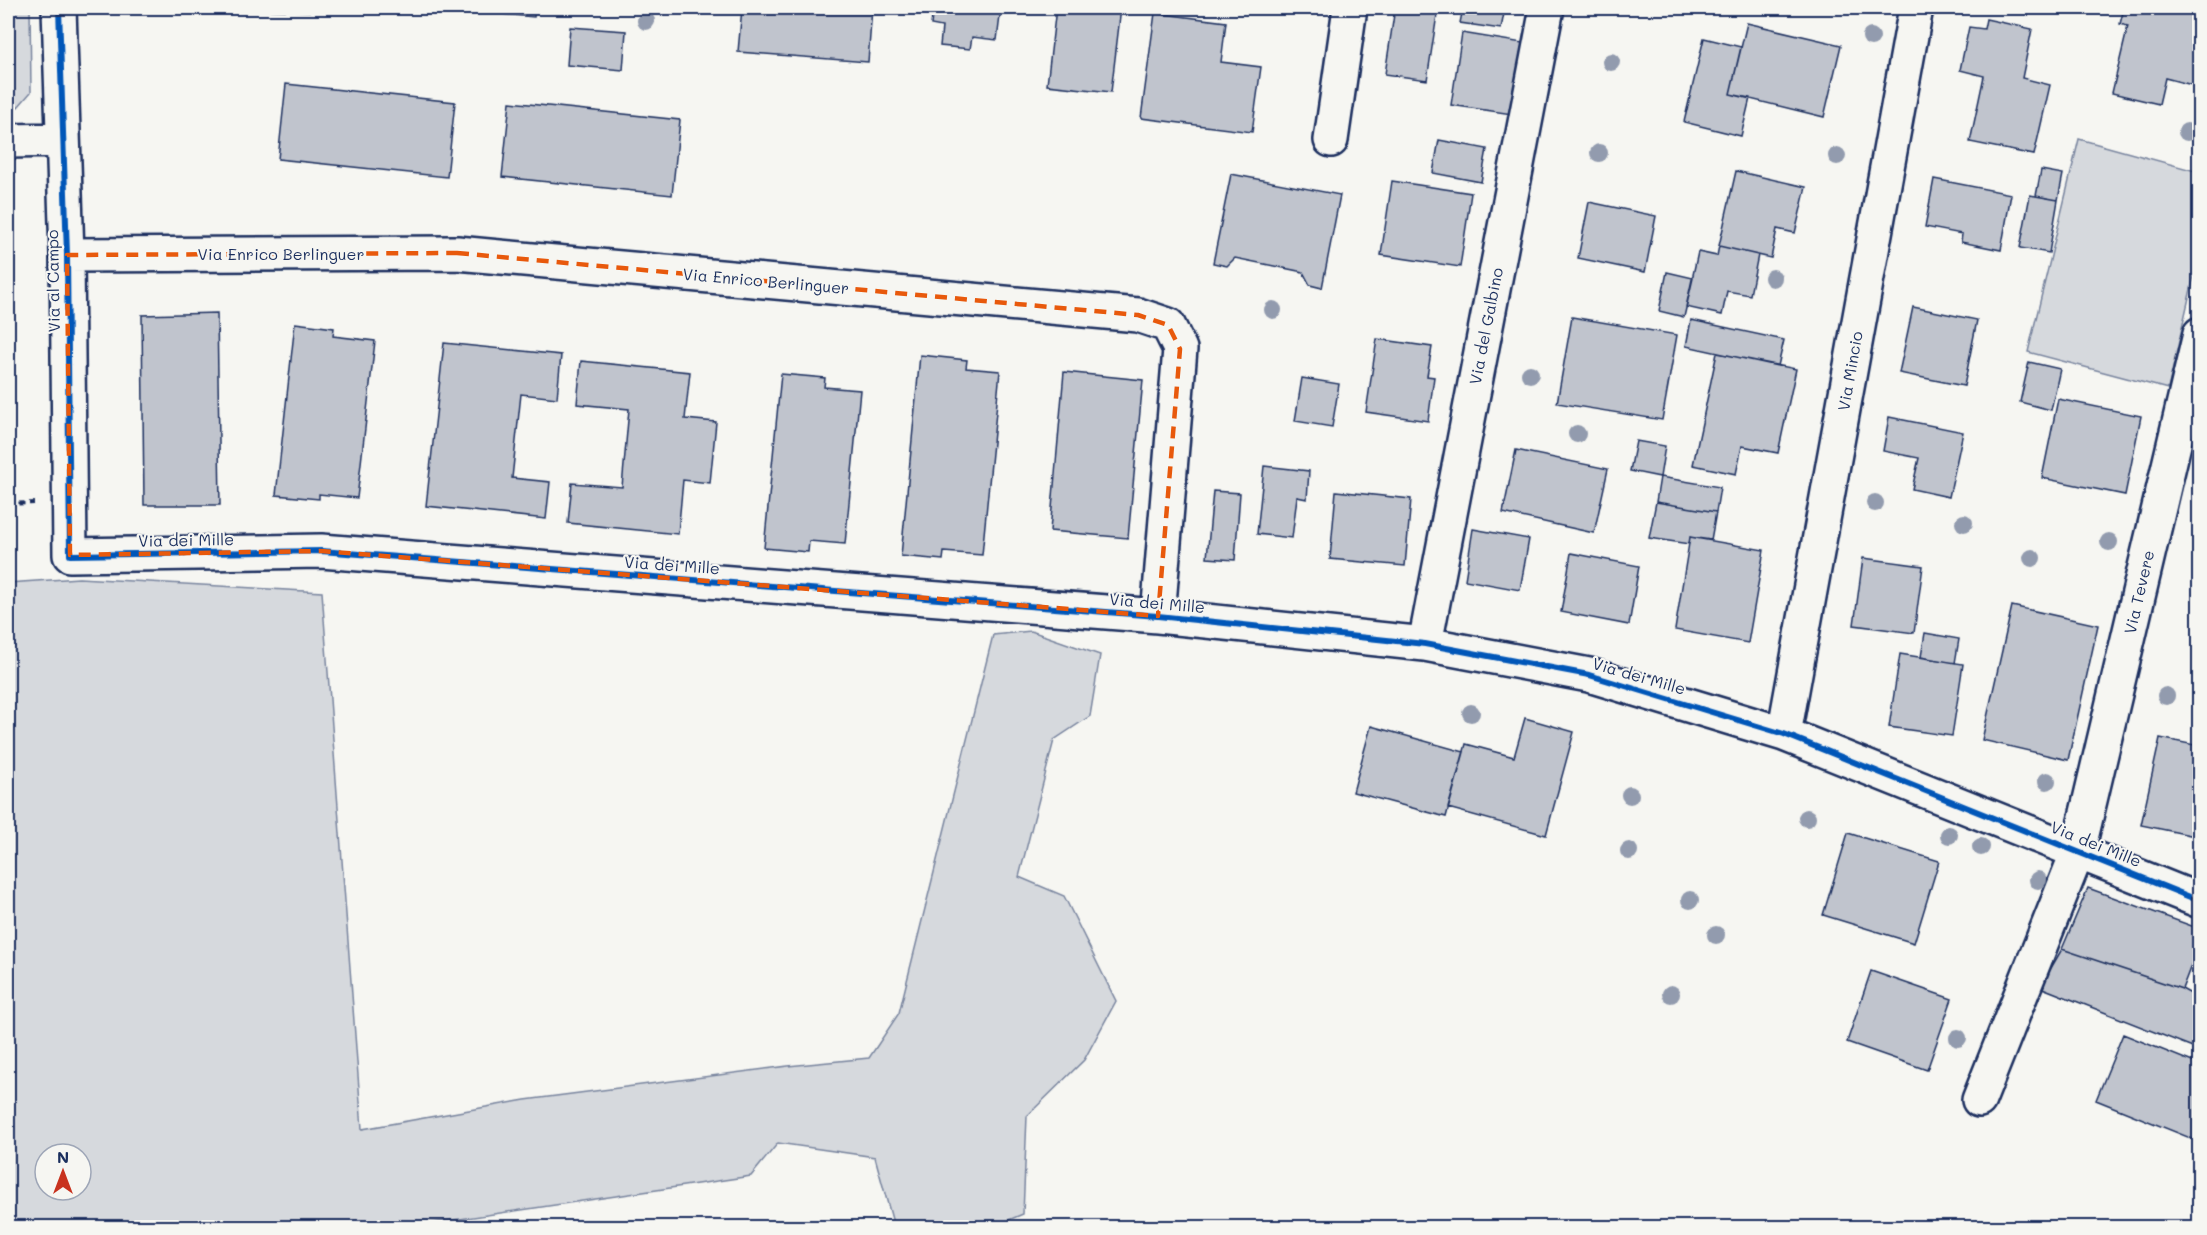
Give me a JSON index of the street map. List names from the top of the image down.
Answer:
{
  "streets": {
    "street": [
      "Via Enrico Berlinguer",
      "Via al Campo",
      "Via del Galbino",
      "Via Mincio",
      "Via dei Mille",
      "Via Tevere"
    ]
  },
  "crossings": [
    ["Via Enrico Berlinguer", "Via al Campo"],
    ["Via Enrico Berlinguer", "Via dei Mille"],
    ["Via al Campo", "Via dei Mille"],
    ["Via del Galbino", "Via dei Mille"],
    ["Via Mincio", "Via dei Mille"],
    ["Via dei Mille", "Via Tevere"]
  ],
  "north": "top"
}
